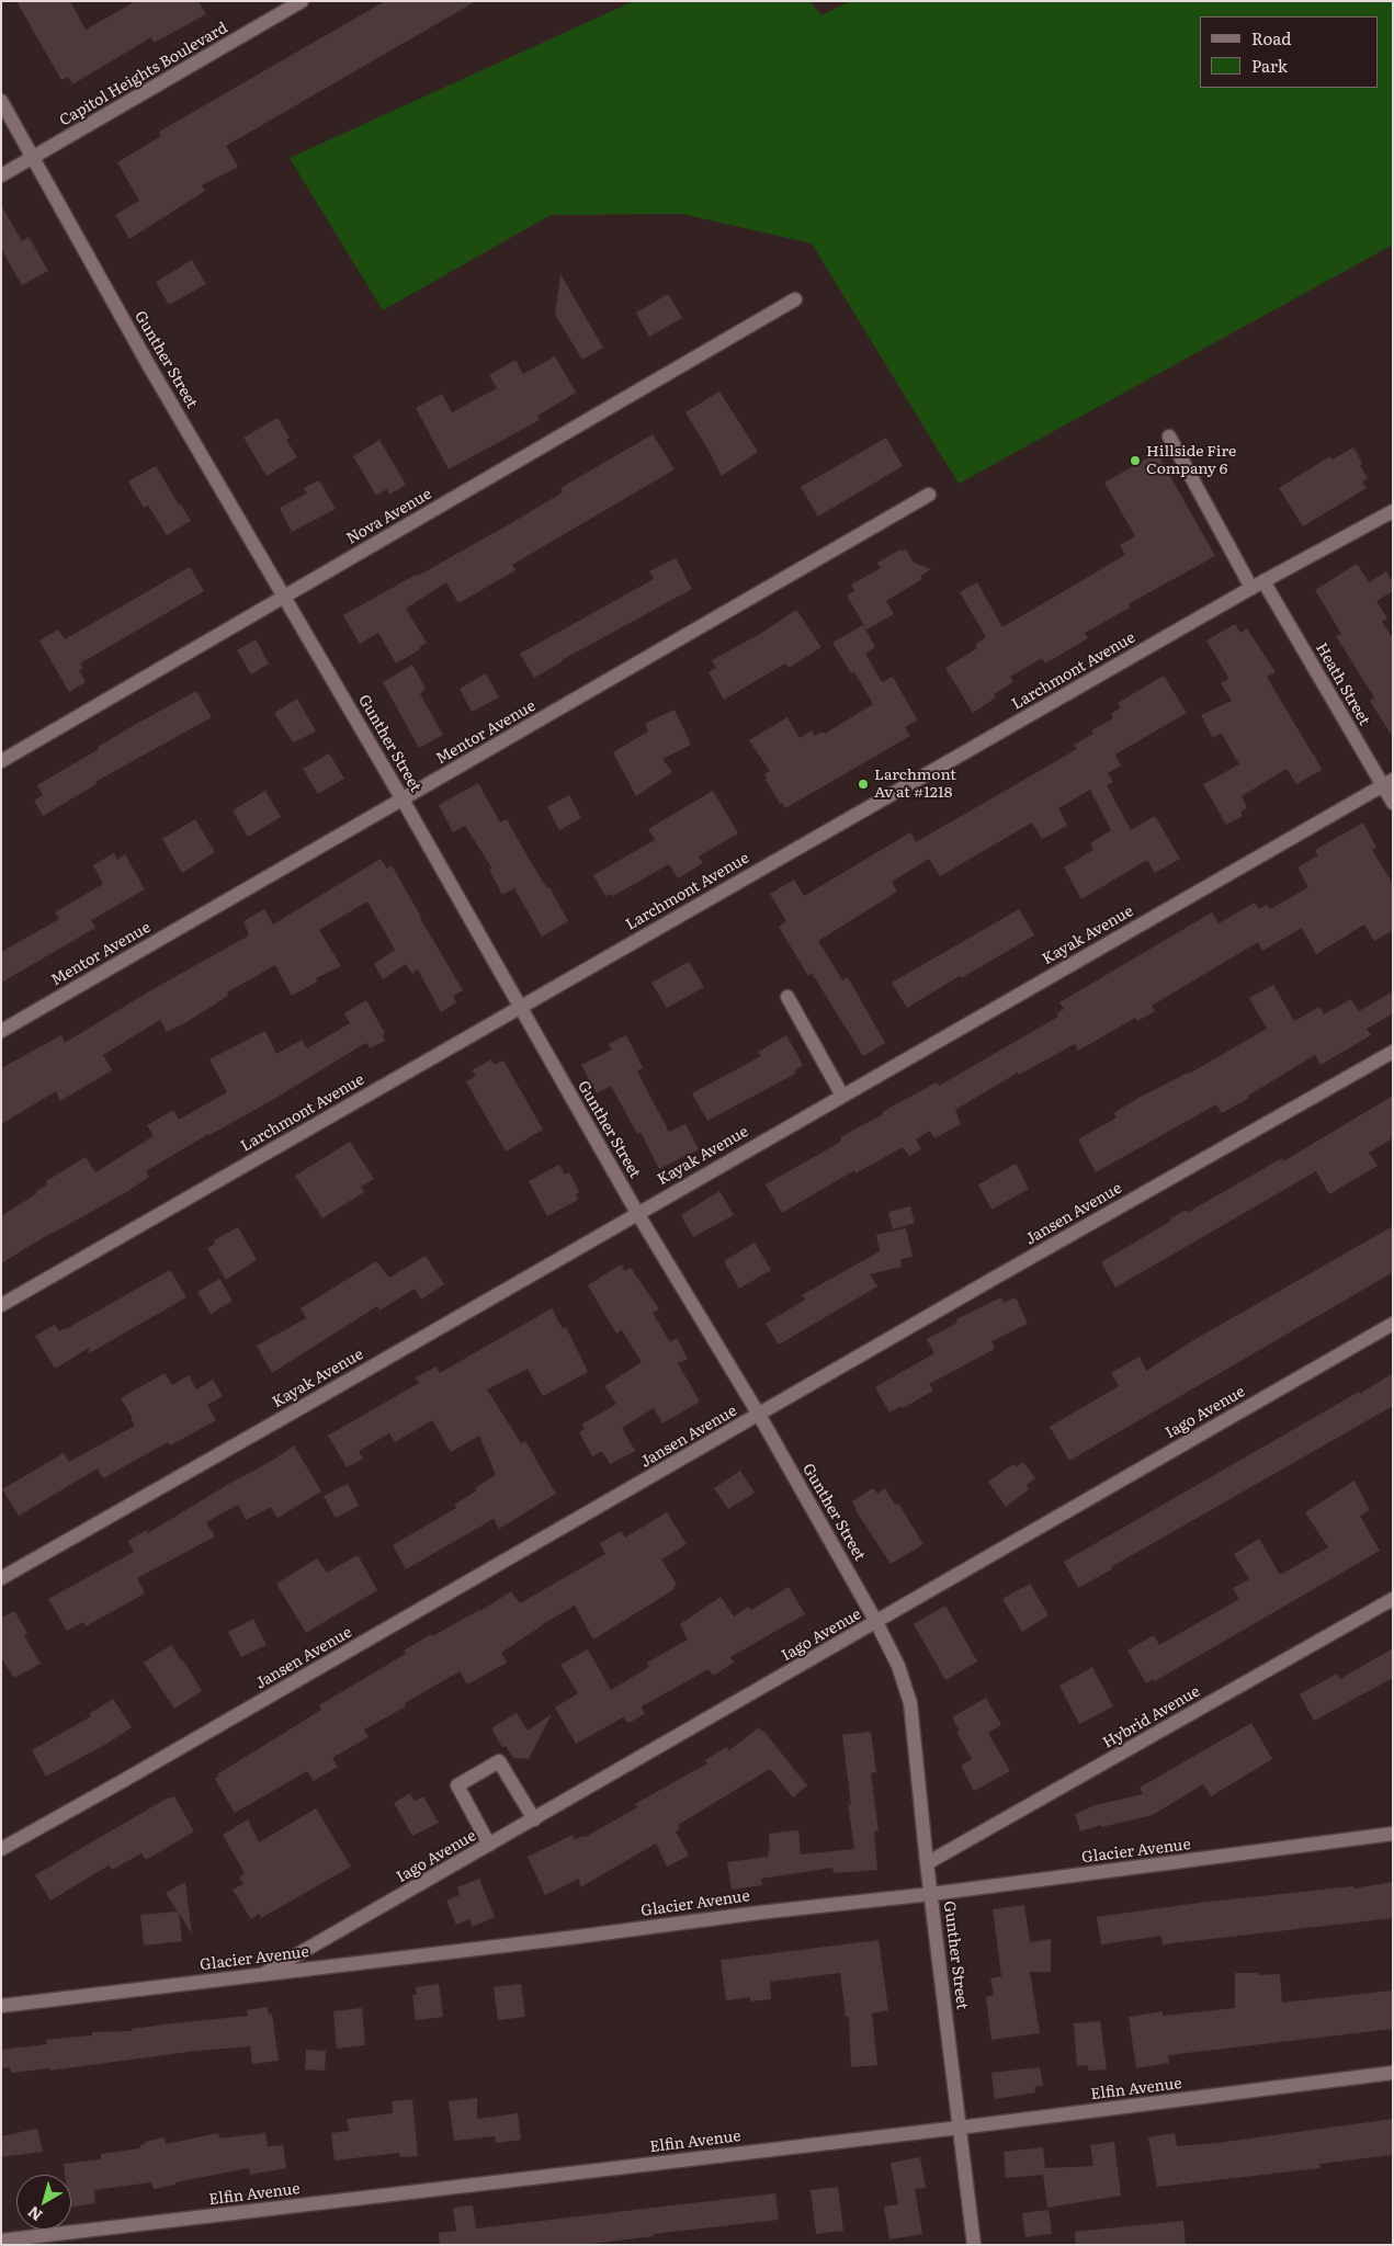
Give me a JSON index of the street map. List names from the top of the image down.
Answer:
{
  "streets": {
    "street": [
      "Capitol Heights Boulevard",
      "Gunther Street",
      "Nova Avenue",
      "Larchmont Avenue",
      "Heath Street",
      "Mentor Avenue",
      "Kayak Avenue",
      "Jansen Avenue",
      "Iago Avenue",
      "Hybrid Avenue",
      "Glacier Avenue",
      "Elfin Avenue"
    ]
  },
  "crossings": [
    ["Capitol Heights Boulevard", "Gunther Street"],
    ["Gunther Street", "Nova Avenue"],
    ["Gunther Street", "Larchmont Avenue"],
    ["Gunther Street", "Mentor Avenue"],
    ["Gunther Street", "Kayak Avenue"],
    ["Gunther Street", "Jansen Avenue"],
    ["Gunther Street", "Iago Avenue"],
    ["Gunther Street", "Hybrid Avenue"],
    ["Gunther Street", "Glacier Avenue"],
    ["Gunther Street", "Elfin Avenue"],
    ["Larchmont Avenue", "Heath Street"],
    ["Heath Street", "Kayak Avenue"],
    ["Iago Avenue", "Glacier Avenue"]
  ],
  "places": ["Hillside Fire Company 6", "Larchmont Av at #1218"],
  "legend": ["Road", "Park"],
  "north": "bottom left"
}
